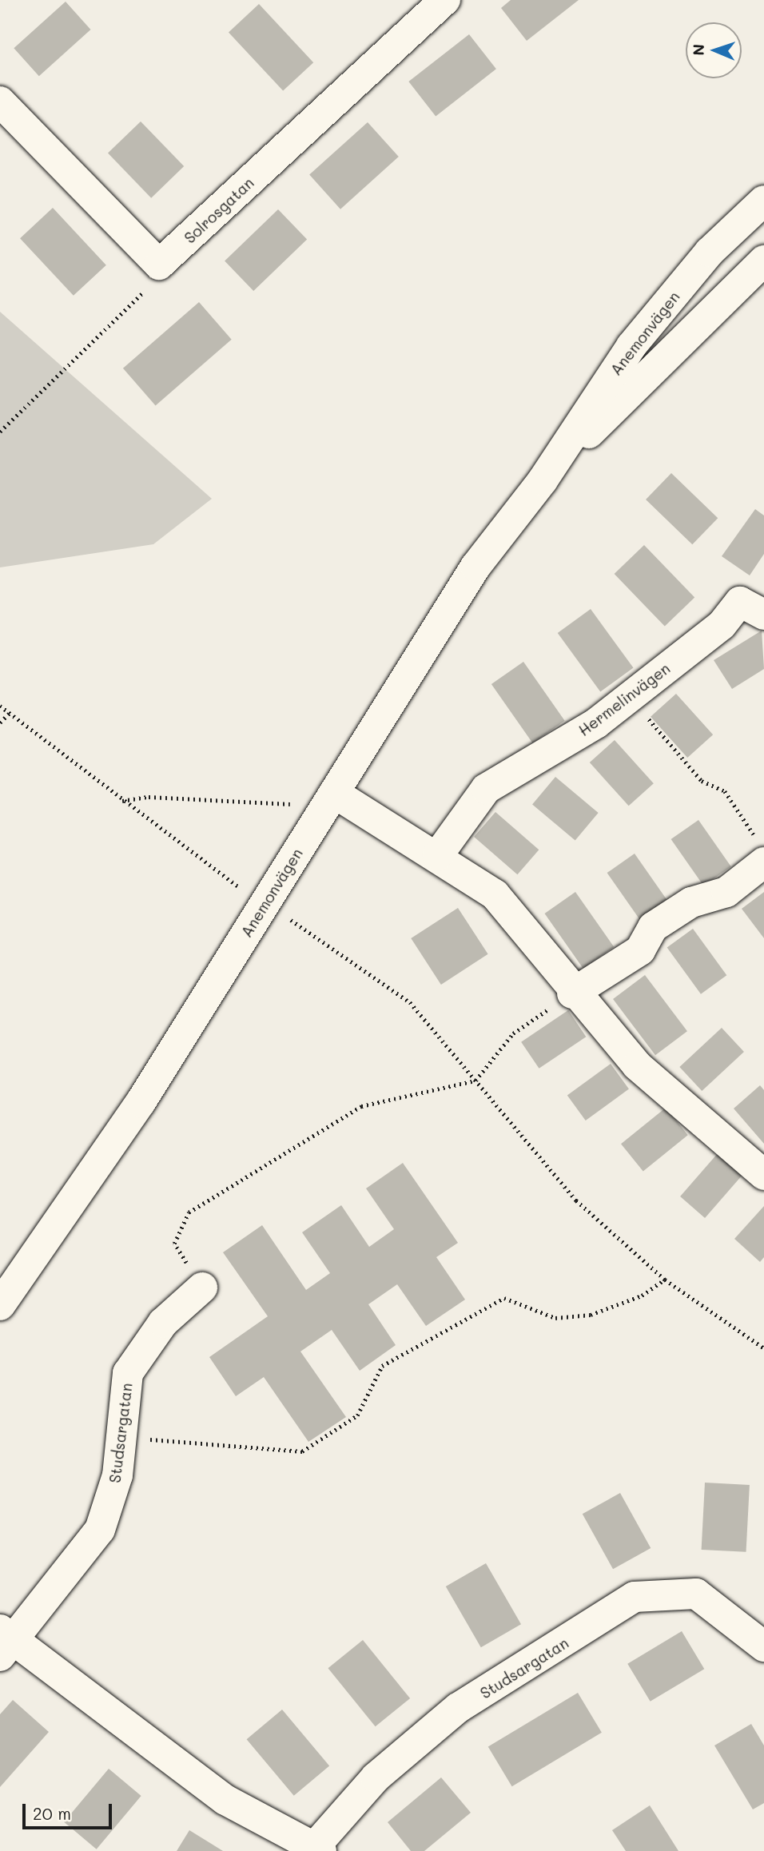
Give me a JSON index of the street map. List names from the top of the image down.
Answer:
{
  "streets": {
    "street": [
      "Solrosgatan",
      "Anemonvägen",
      "Hermelinvägen",
      "Studsargatan"
    ]
  },
  "scale_bar": "20 m",
  "north": "left"
}
